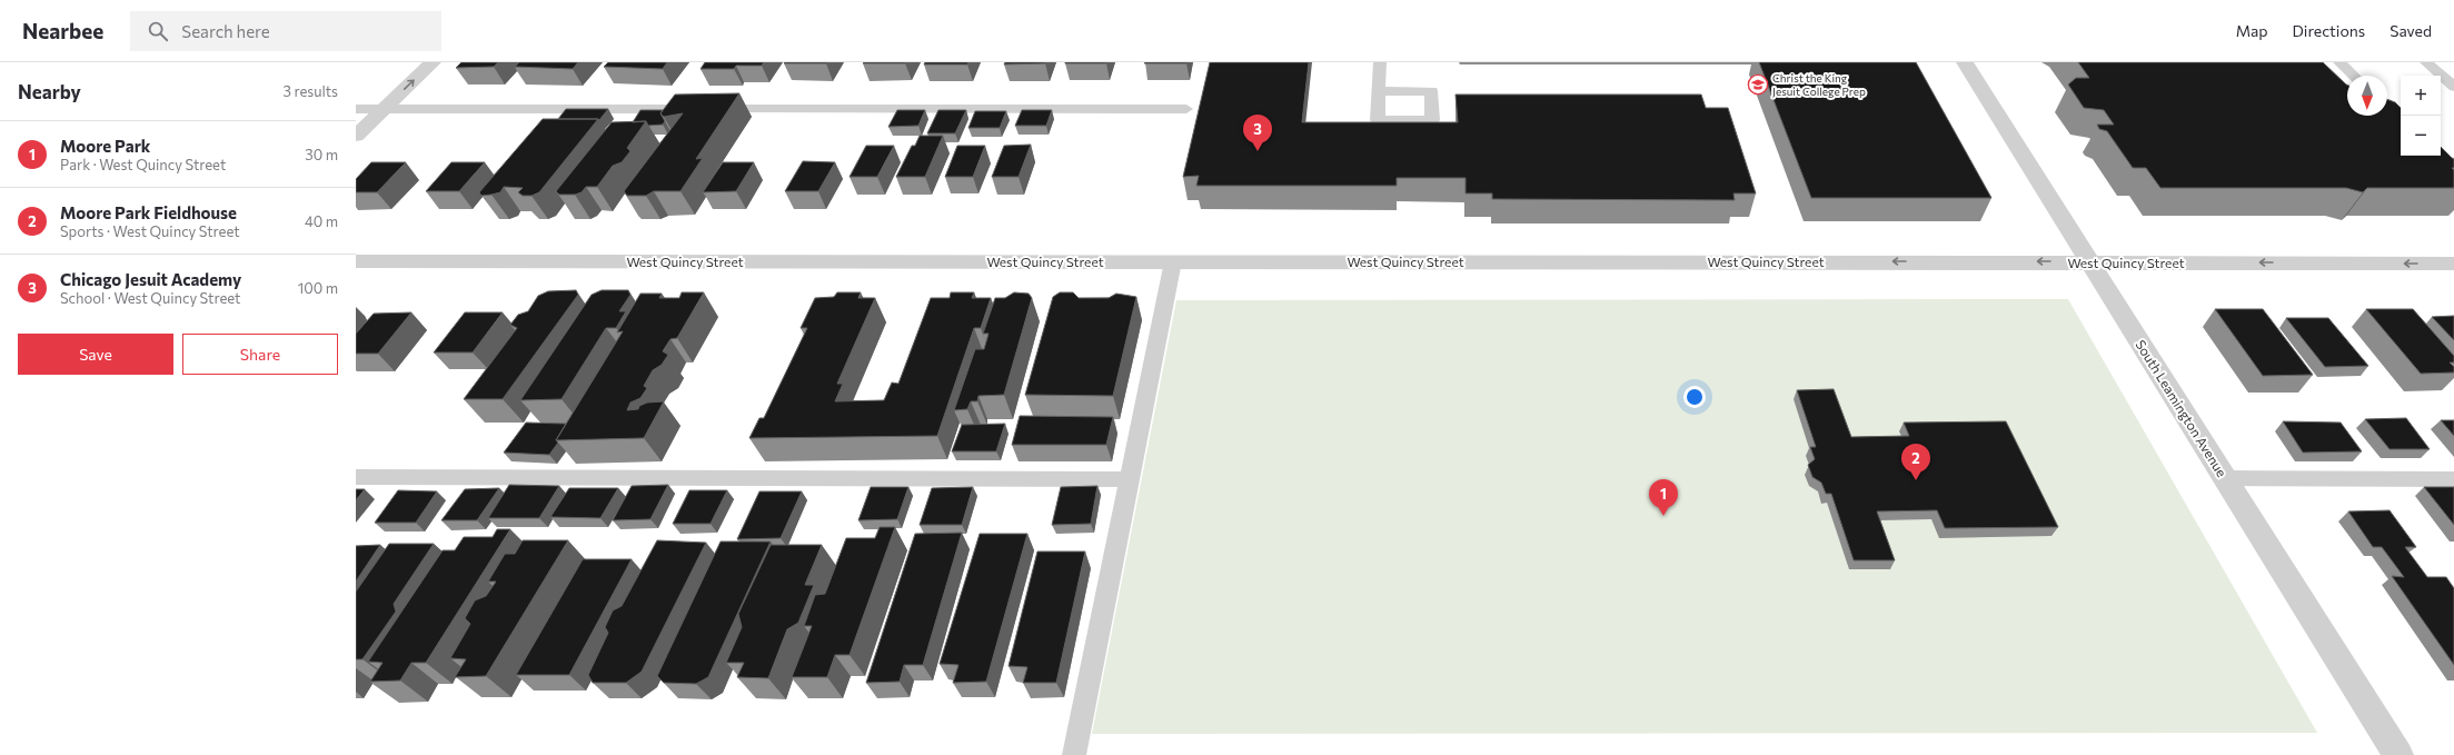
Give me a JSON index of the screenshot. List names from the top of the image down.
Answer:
{
  "streets": {
    "street": ["West Quincy Street", "South Leamington Avenue"]
  },
  "crossings": [
    ["West Quincy Street", "South Leamington Avenue"]
  ],
  "one_way": ["West Quincy Street"],
  "places": {
    "school or university": ["Christ the King Jesuit College Prep"]
  },
  "north": "bottom",
  "page": {
    "header": "Nearbee",
    "search": "Search here",
    "nav": ["Map", "Directions", "Saved"],
    "heading": ["Nearby", "3 results"],
    "map_buttons": ["+", "−"],
    "pins": ["3", "2", "1"],
    "list": [
      {
        "mark": "1",
        "name": "Moore Park",
        "note": "Park · West Quincy Street",
        "value": "30 m"
      },
      {
        "mark": "2",
        "name": "Moore Park Fieldhouse",
        "note": "Sports · West Quincy Street",
        "value": "40 m"
      },
      {
        "mark": "3",
        "name": "Chicago Jesuit Academy",
        "note": "School · West Quincy Street",
        "value": "100 m"
      }
    ],
    "buttons": ["Save", "Share"]
  }
}
